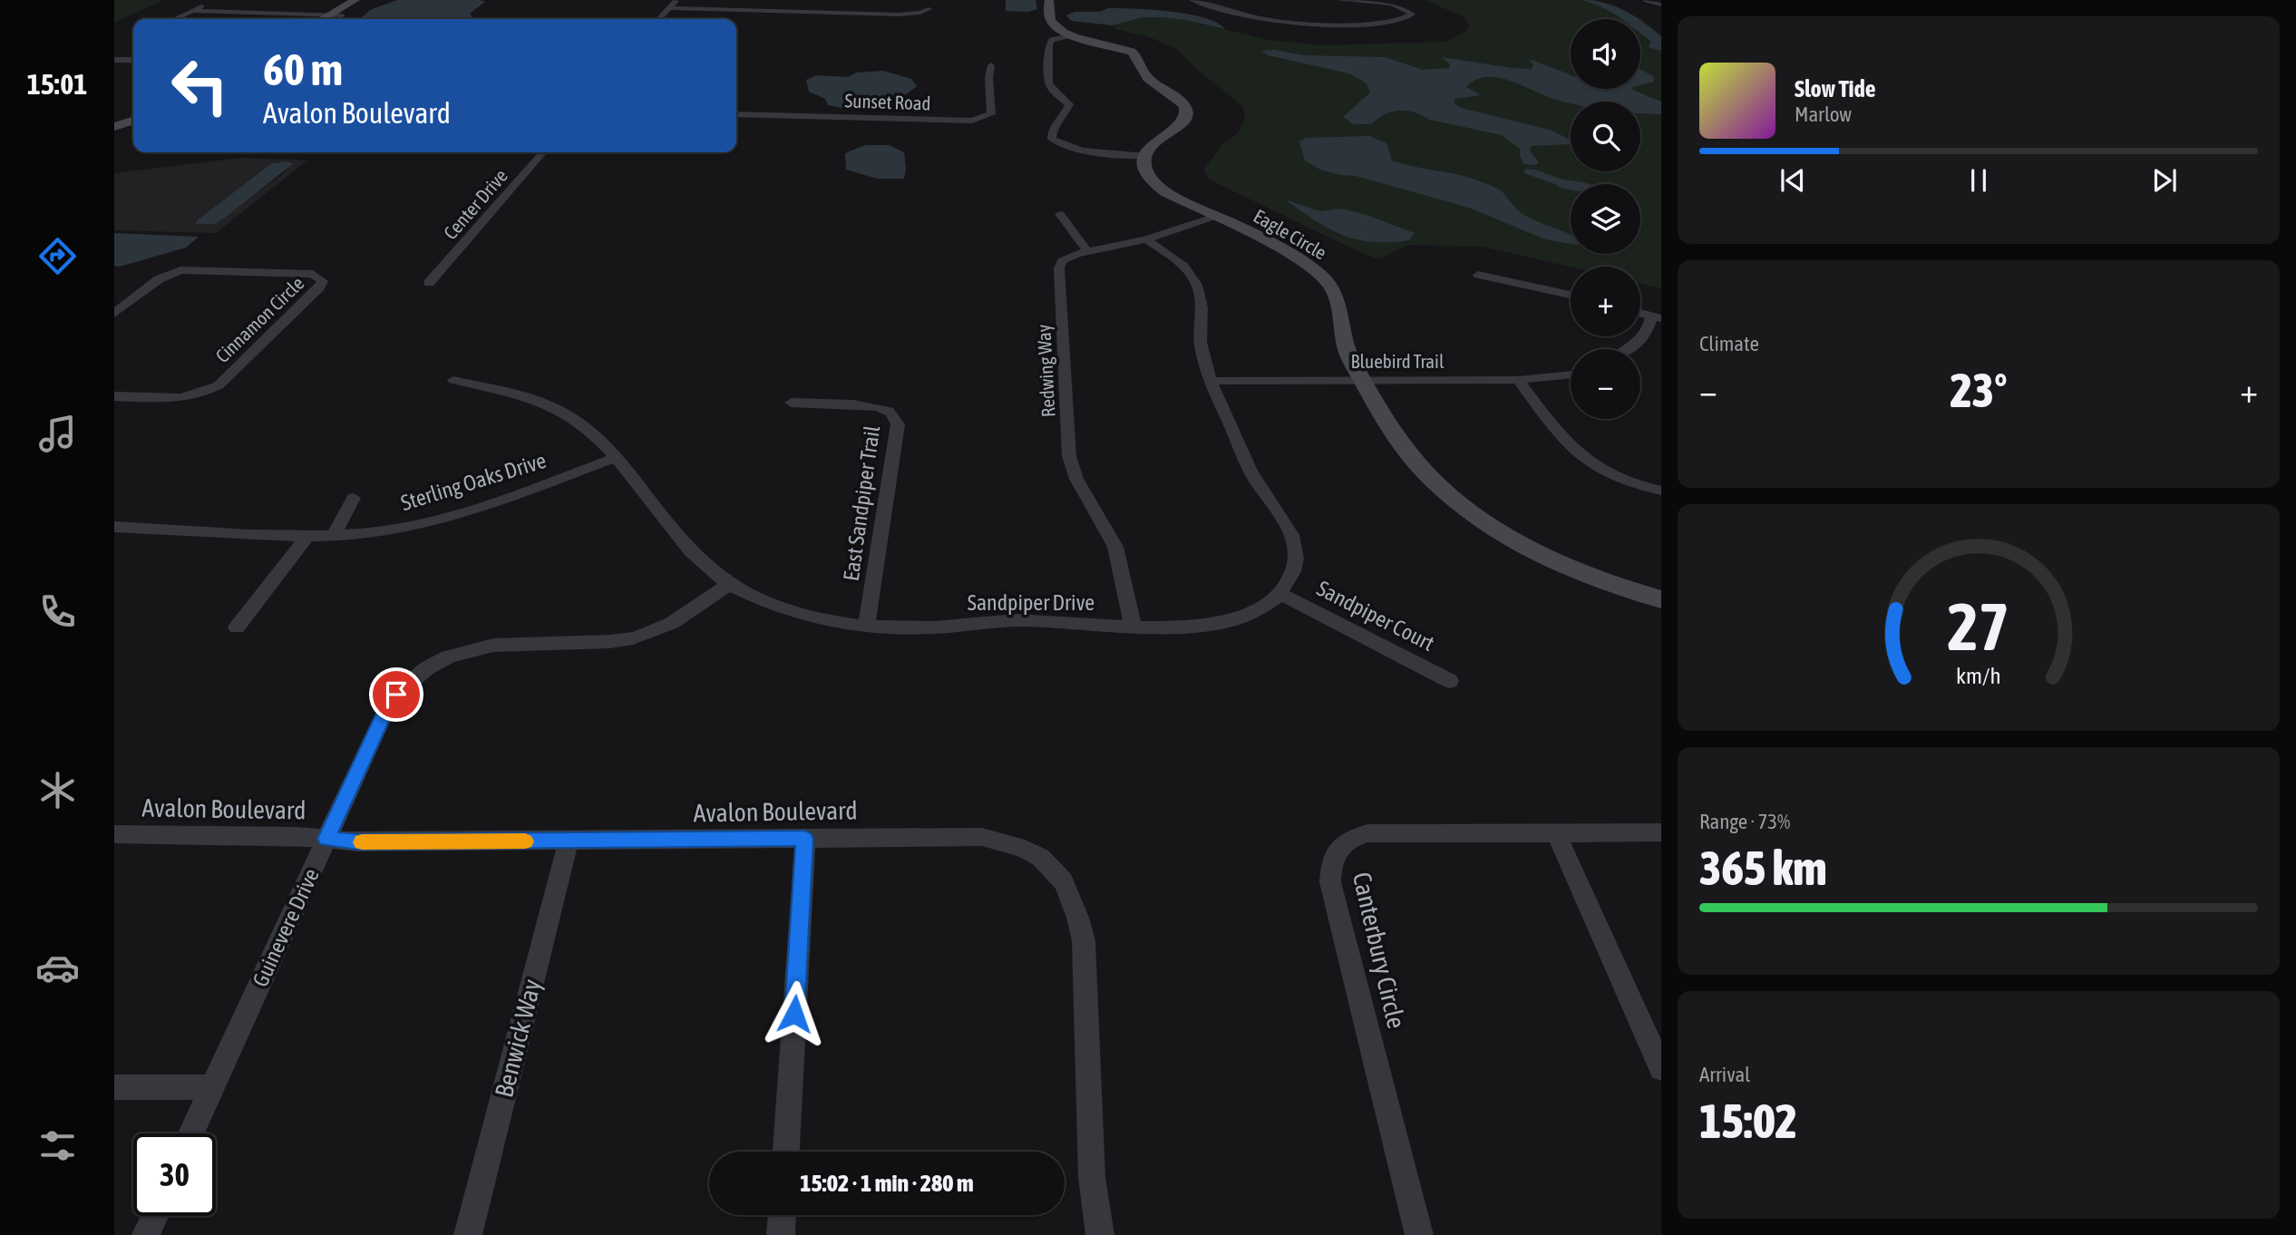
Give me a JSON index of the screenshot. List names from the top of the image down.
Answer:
{
  "streets": {
    "street": [
      "Sunset Road",
      "Center Drive",
      "Eagle Circle",
      "Cinnamon Circle",
      "Bluebird Trail",
      "Redwing Way",
      "Sterling Oaks Drive",
      "East Sandpiper Trail",
      "Sandpiper Drive",
      "Sandpiper Court",
      "Avalon Boulevard",
      "Guinevere Drive",
      "Canterbury Circle",
      "Benwick Way"
    ]
  },
  "crossings": [
    ["Eagle Circle", "Bluebird Trail"],
    ["Eagle Circle", "Redwing Way"],
    ["Bluebird Trail", "Sandpiper Drive"],
    ["Redwing Way", "Sandpiper Drive"],
    ["Sterling Oaks Drive", "Sandpiper Drive"],
    ["East Sandpiper Trail", "Sandpiper Drive"],
    ["Sandpiper Drive", "Sandpiper Court"],
    ["Sandpiper Drive", "Guinevere Drive"],
    ["Avalon Boulevard", "Guinevere Drive"],
    ["Avalon Boulevard", "Benwick Way"]
  ],
  "page": {
    "tabs": "15:01",
    "map_buttons": ["+", "−"],
    "turn": ["60 m", "Avalon Boulevard"],
    "song": ["Slow Tide", "Marlow"],
    "tile": [
      "Climate",
      ["Range · 73%", "365 km"],
      ["Arrival", "15:02"]
    ],
    "heat": ["−", "23°", "+"],
    "limit": "30",
    "trip": "15:02 · 1 min · 280 m",
    "gauge": ["27", "km/h"]
  }
}
